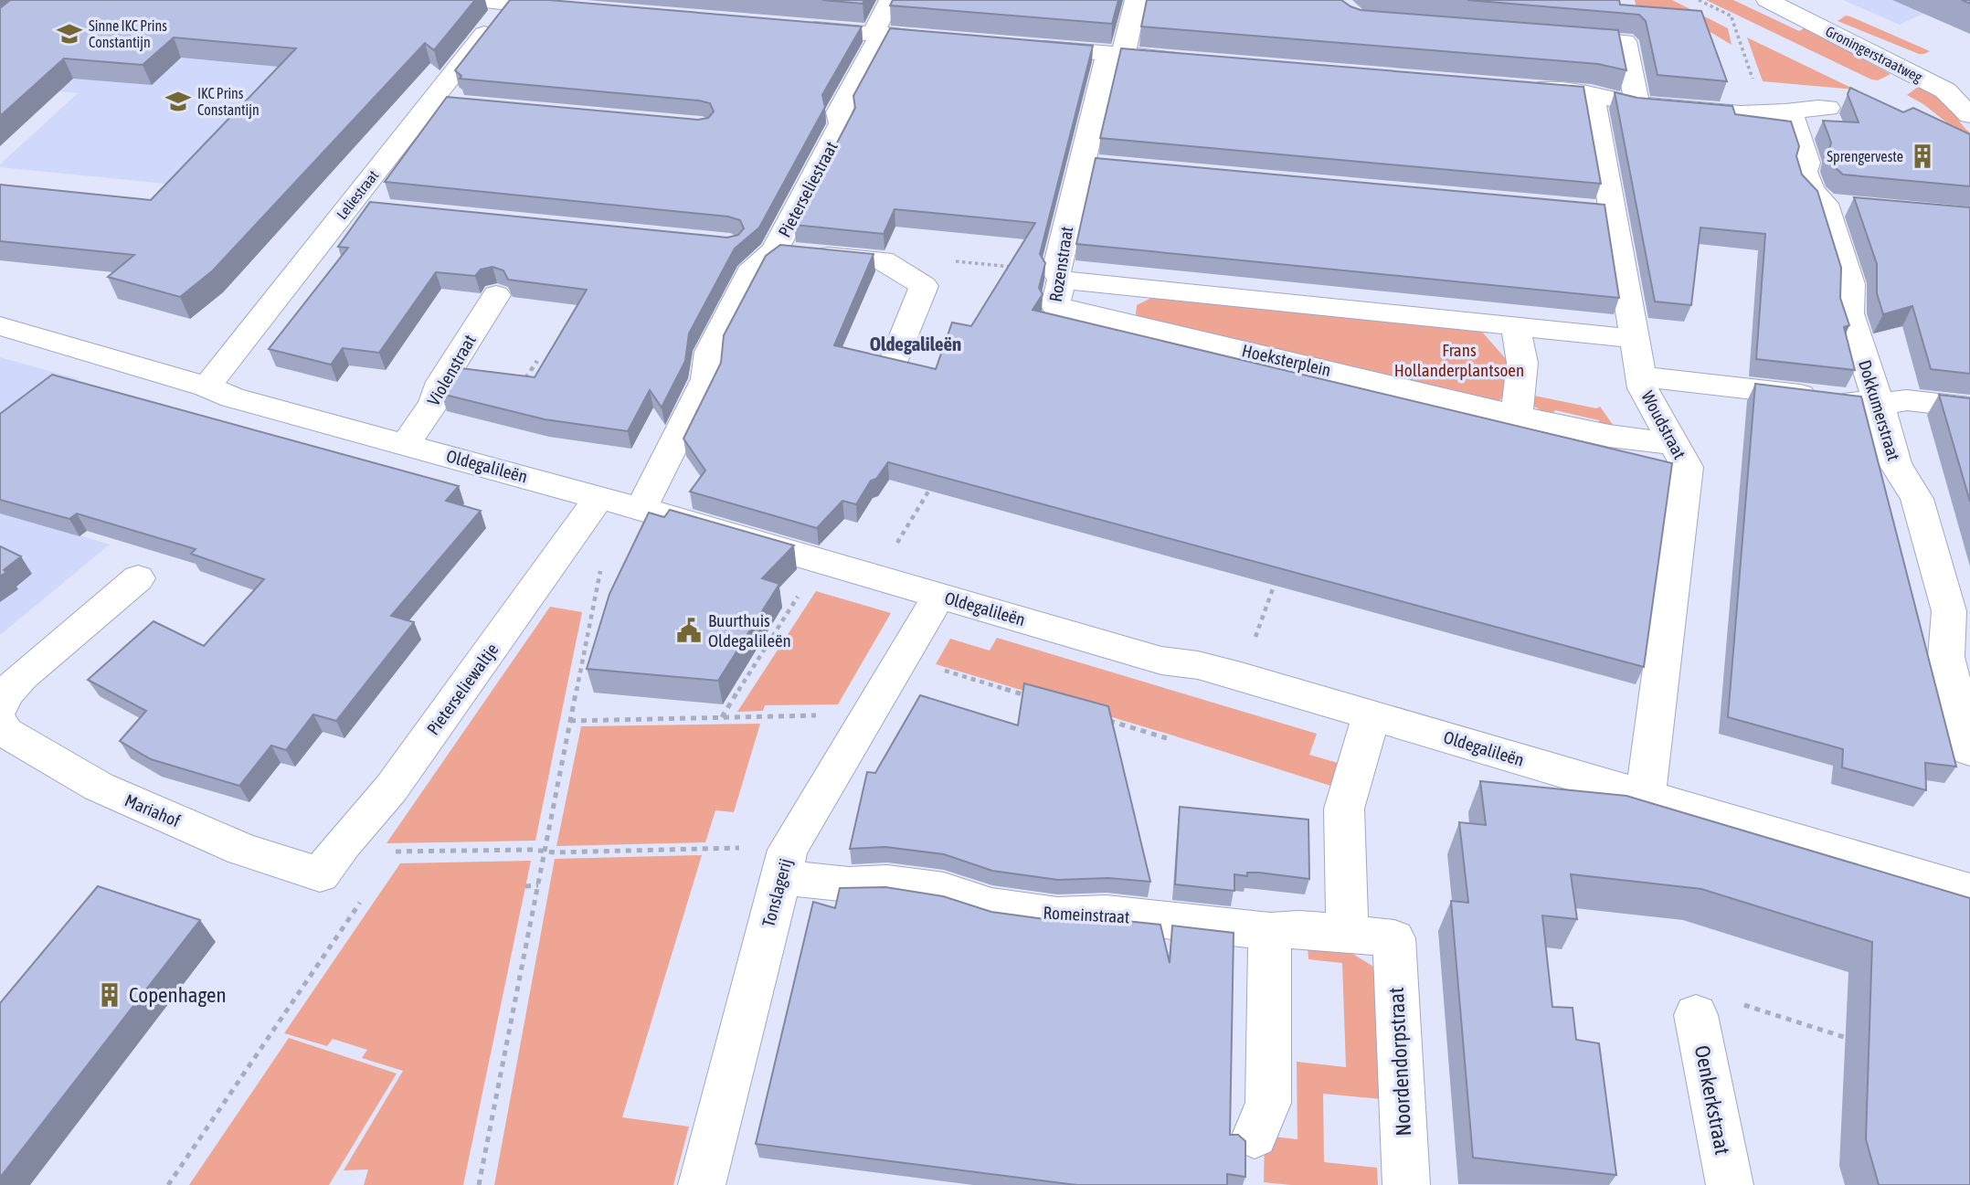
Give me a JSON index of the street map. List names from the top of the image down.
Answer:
{
  "streets": {
    "street": [
      "Groningerstraatweg",
      "Pieterseliestraat",
      "Leliestraat",
      "Rozenstraat",
      "Hoeksterplein",
      "Violenstraat",
      "Dokkumerstraat",
      "Woudstraat",
      "Oldegalileën",
      "Pieterseliewaltje",
      "Mariahof",
      "Tonslagerij",
      "Romeinstraat",
      "Noordendorpstraat",
      "Oenkerkstraat"
    ]
  },
  "crossings": [
    ["Pieterseliestraat", "Oldegalileën"],
    ["Leliestraat", "Oldegalileën"],
    ["Rozenstraat", "Hoeksterplein"],
    ["Hoeksterplein", "Woudstraat"],
    ["Violenstraat", "Oldegalileën"],
    ["Woudstraat", "Oldegalileën"],
    ["Oldegalileën", "Pieterseliewaltje"],
    ["Oldegalileën", "Tonslagerij"],
    ["Pieterseliewaltje", "Mariahof"],
    ["Tonslagerij", "Romeinstraat"],
    ["Romeinstraat", "Noordendorpstraat"]
  ],
  "districts": ["Oldegalileën"],
  "parks": ["Frans Hollanderplantsoen"],
  "places": {
    "school or university": ["Sinne IKC Prins Constantijn", "IKC Prins Constantijn"],
    "building": ["Sprengerveste", "Copenhagen"],
    "public building": ["Buurthuis Oldegalileën"]
  }
}
